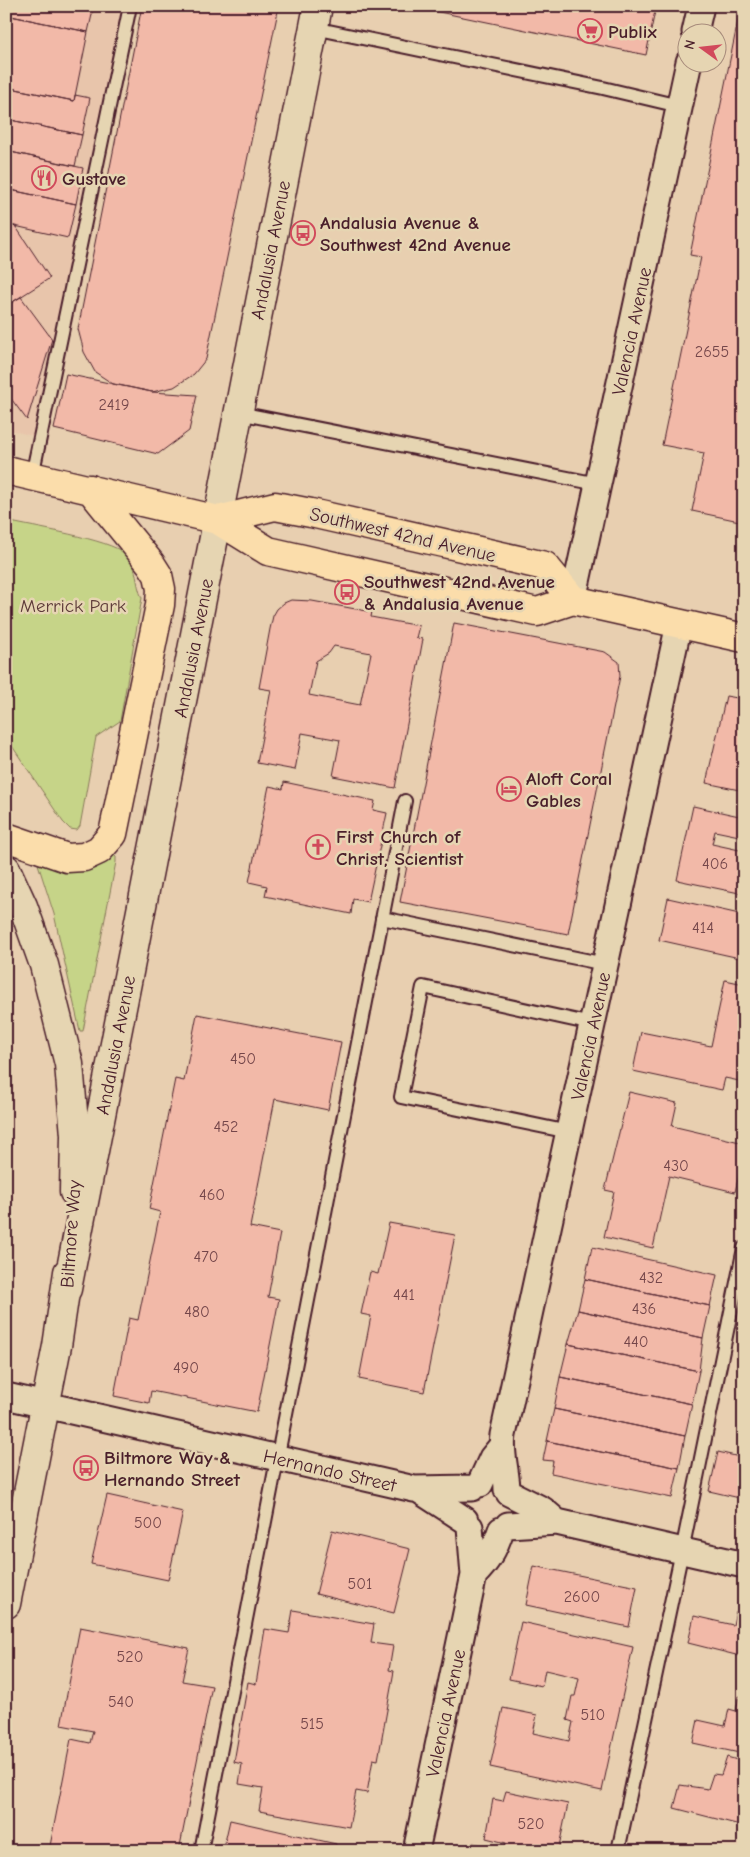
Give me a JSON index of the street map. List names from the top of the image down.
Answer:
{
  "streets": {
    "main road": ["Southwest 42nd Avenue"],
    "street": [
      "Andalusia Avenue",
      "Valencia Avenue",
      "Biltmore Way",
      "Hernando Street"
    ]
  },
  "crossings": [
    ["Andalusia Avenue", "Southwest 42nd Avenue"],
    ["Andalusia Avenue", "Biltmore Way"],
    ["Valencia Avenue", "Southwest 42nd Avenue"],
    ["Valencia Avenue", "Hernando Street"],
    ["Biltmore Way", "Hernando Street"]
  ],
  "parks": ["Merrick Park"],
  "places": {
    "supermarket": ["Publix"],
    "restaurant": ["Gustave"],
    "bus stop": ["Andalusia Avenue & Southwest 42nd Avenue", "Southwest 42nd Avenue & Andalusia Avenue", "Biltmore Way & Hernando Street"],
    "hotel": ["Aloft Coral Gables"],
    "church": ["First Church of Christ, Scientist"]
  },
  "house_numbers": [
    "2655",
    "2419",
    "406",
    "414",
    "450",
    "452",
    "430",
    "460",
    "470",
    "432",
    "441",
    "436",
    "480",
    "440",
    "490",
    "500",
    "501",
    "2600",
    "520",
    "540",
    "510",
    "515",
    "520"
  ],
  "north": "left"
}
